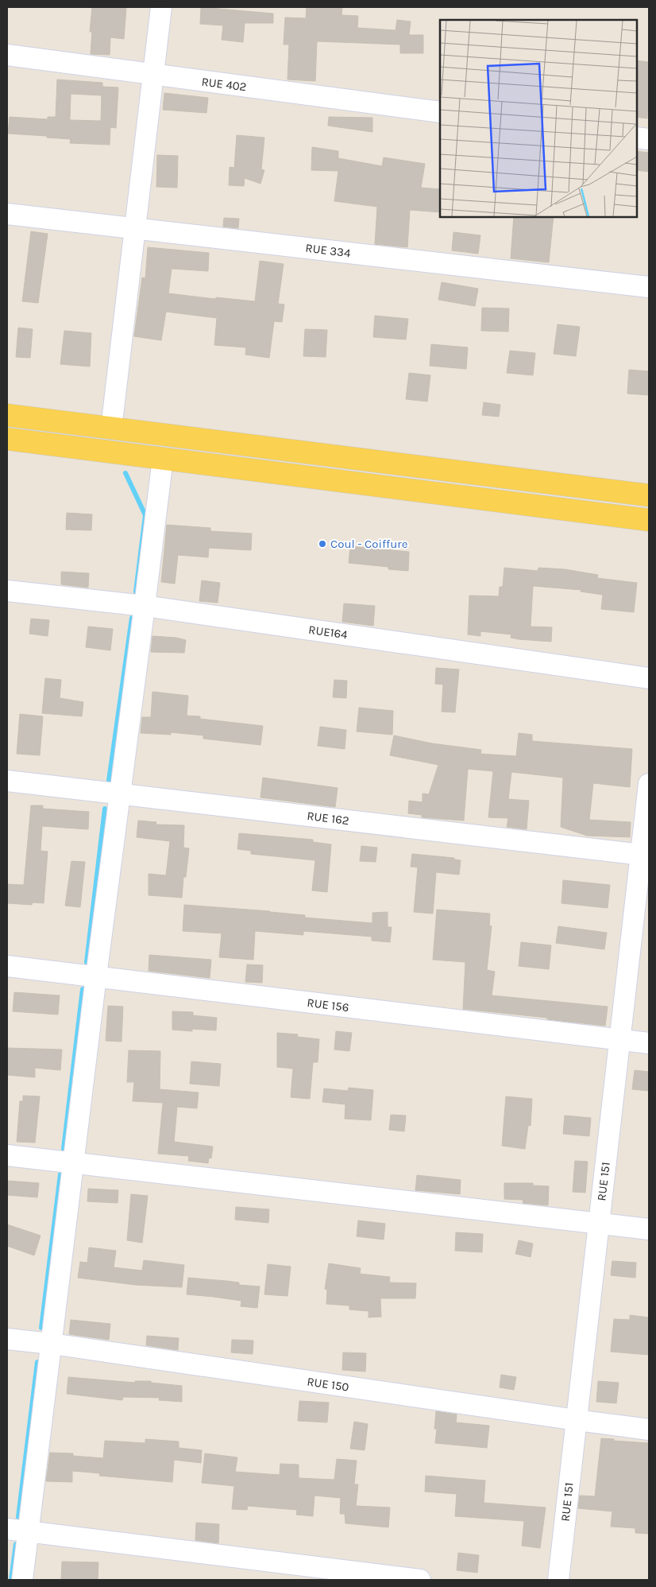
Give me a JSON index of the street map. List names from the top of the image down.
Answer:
{
  "streets": {
    "street": [
      "RUE 402",
      "RUE 334",
      "RUE164",
      "RUE 162",
      "RUE 156",
      "RUE 151",
      "RUE 150"
    ]
  },
  "crossings": [
    ["RUE 162", "RUE 151"],
    ["RUE 156", "RUE 151"],
    ["RUE 151", "RUE 150"]
  ],
  "places": ["Coul - Coiffure"]
}
